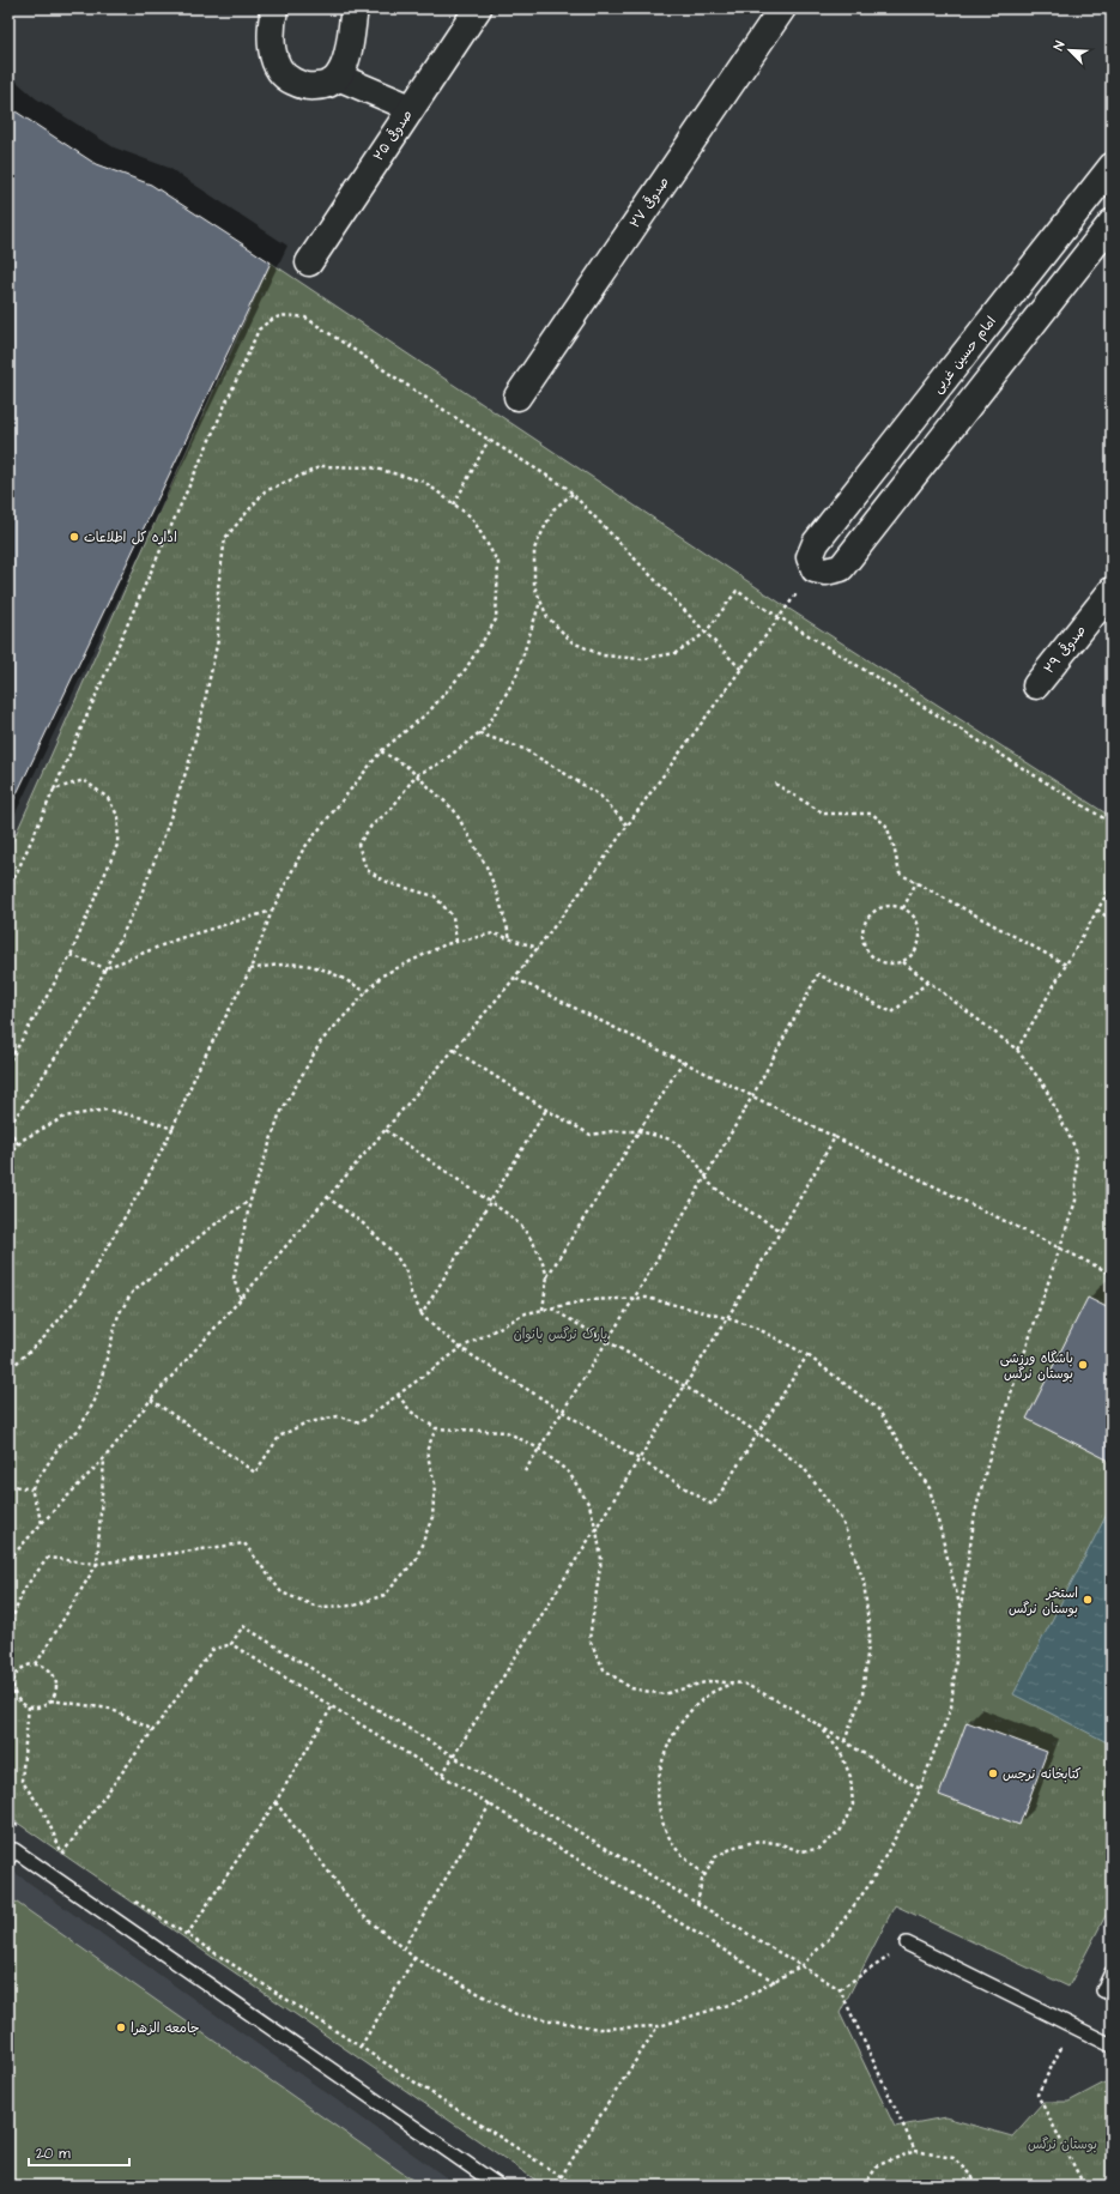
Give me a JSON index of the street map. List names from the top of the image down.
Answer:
{
  "streets": {
    "main road": [
      "صدوقی ۲۵",
      "صدوقی ۲۷",
      "امام حسین غربی",
      "صدوقی ۲۹"
    ]
  },
  "parks": ["پارک نرگس بانوان", "بوستان نرگس"],
  "places": [
    "اداره کل اطلاعات",
    "باشگاه ورزشی بوستان نرگس",
    "استخر بوستان نرگس",
    "کتابخانه نرجس",
    "جامعه الزهرا"
  ],
  "scale_bar": "20 m",
  "north": "top left"
}
